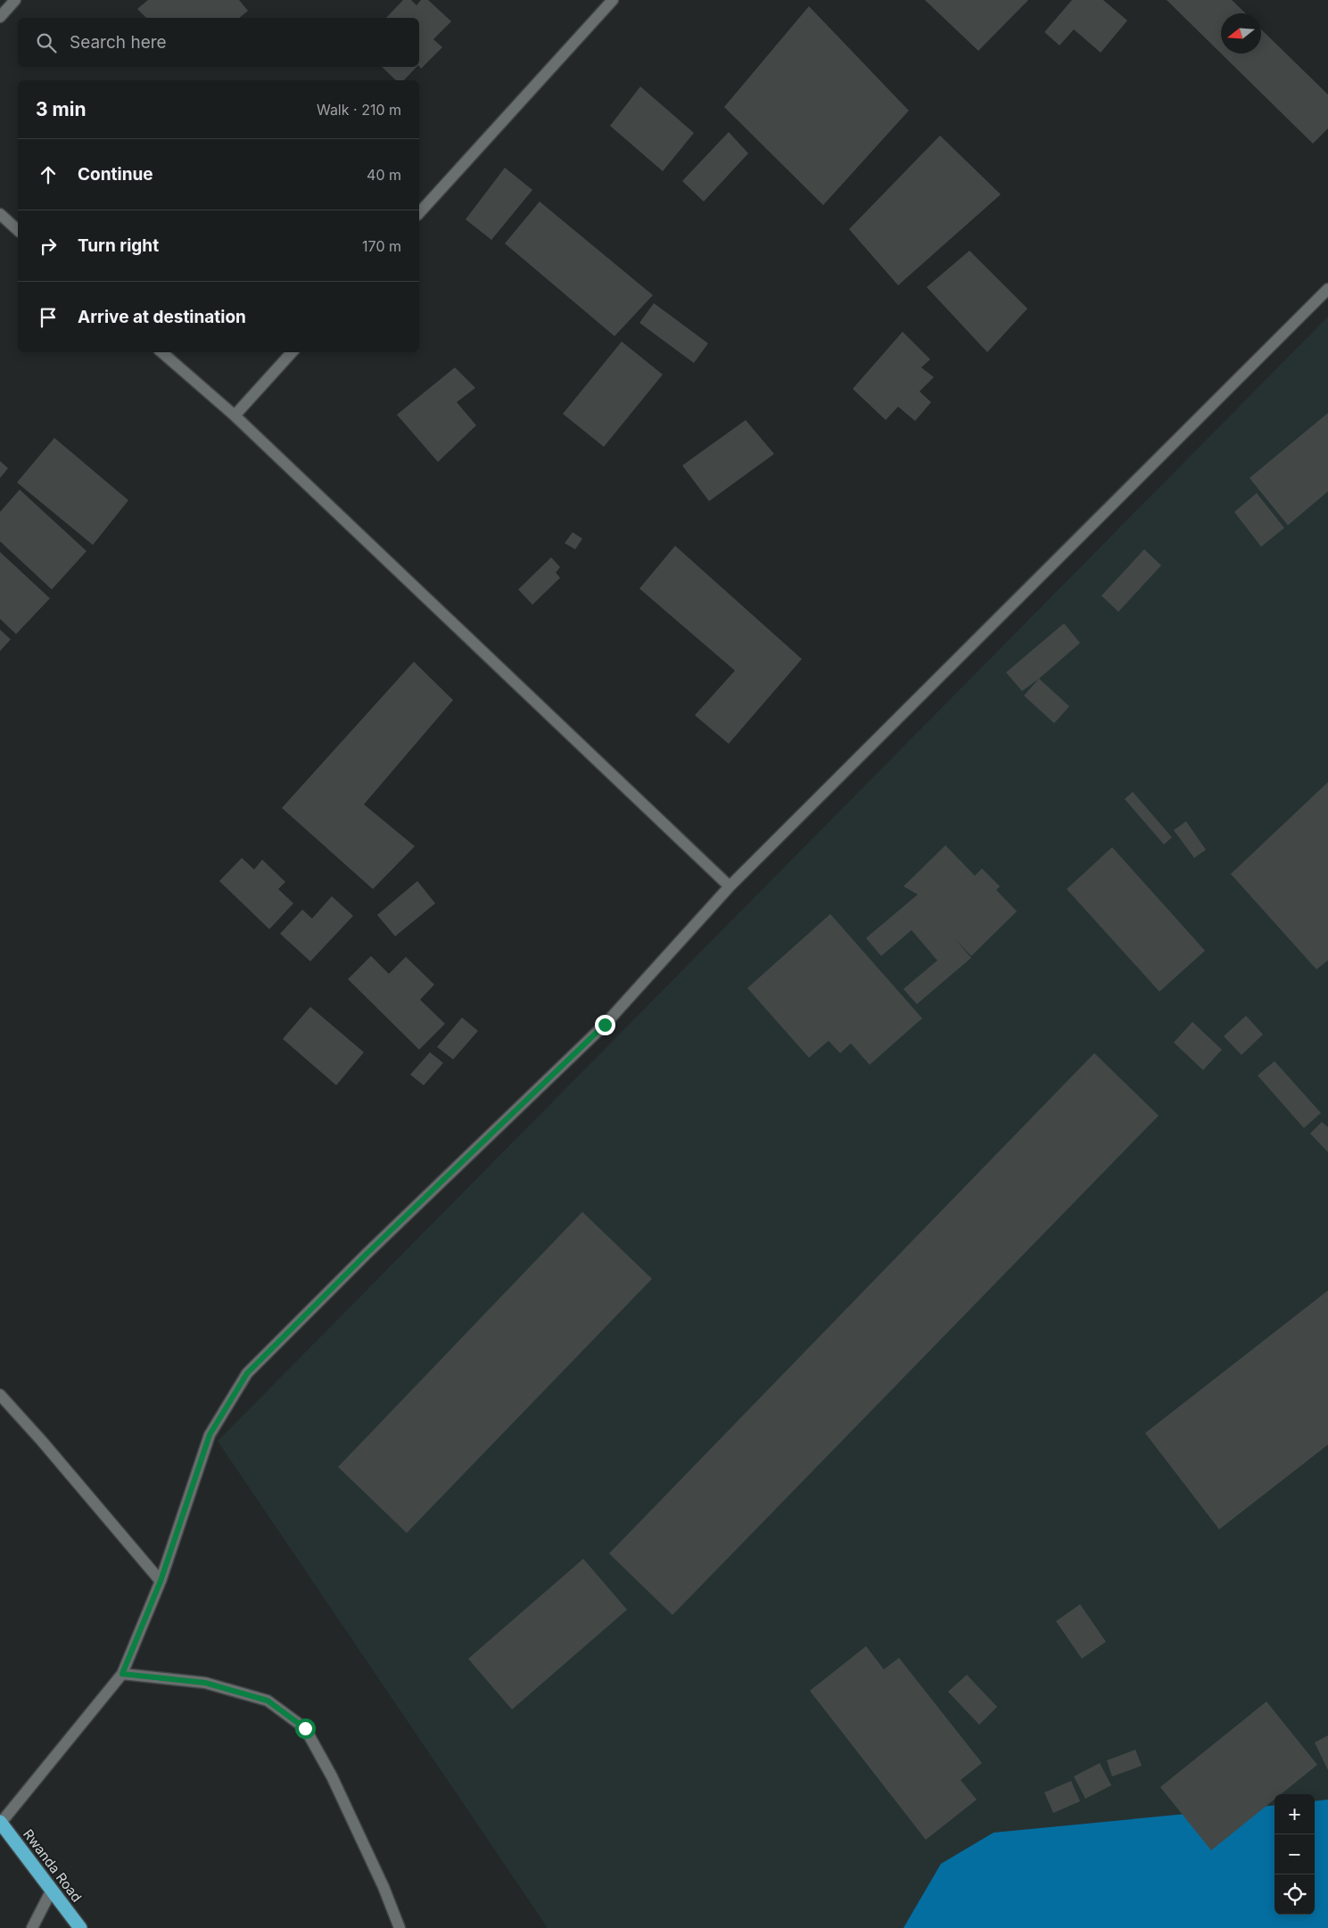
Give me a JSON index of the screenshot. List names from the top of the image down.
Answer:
{
  "streets": {
    "highway": ["Rwanda Road"]
  },
  "north": "left",
  "page": {
    "search": "Search here",
    "heading": ["3 min", "Walk · 210 m"],
    "list": [
      ["Continue", "40 m"],
      ["Turn right", "170 m"],
      "Arrive at destination"
    ],
    "map_buttons": ["+", "−"]
  }
}
